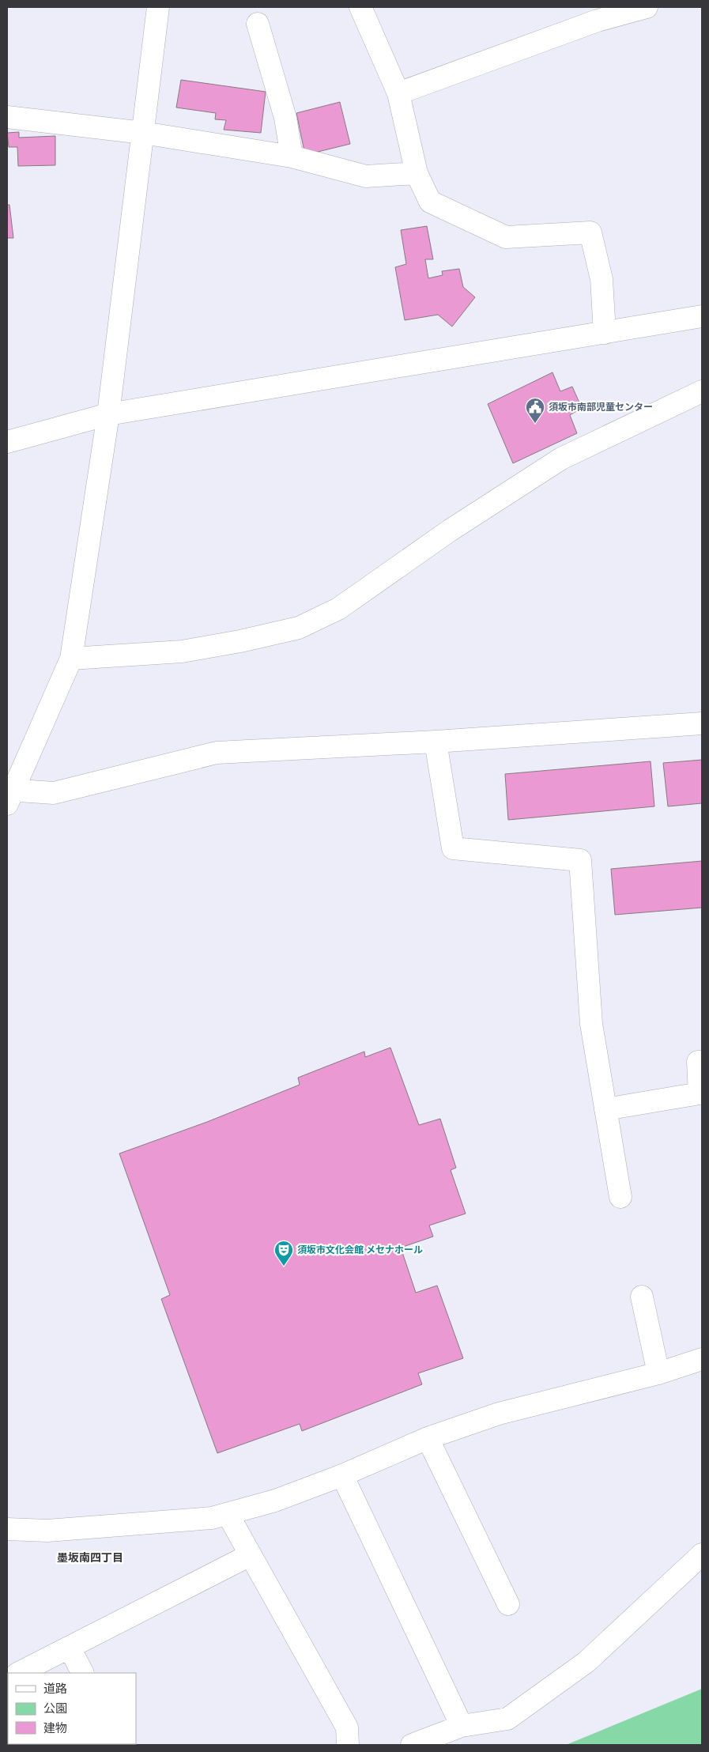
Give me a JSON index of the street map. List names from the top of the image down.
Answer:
{
  "districts": ["墨坂南四丁目"],
  "places": {
    "public building": ["須坂市南部児童センター"],
    "theatre": ["須坂市文化会館 メセナホール"]
  },
  "legend": ["道路", "公園", "建物"]
}
